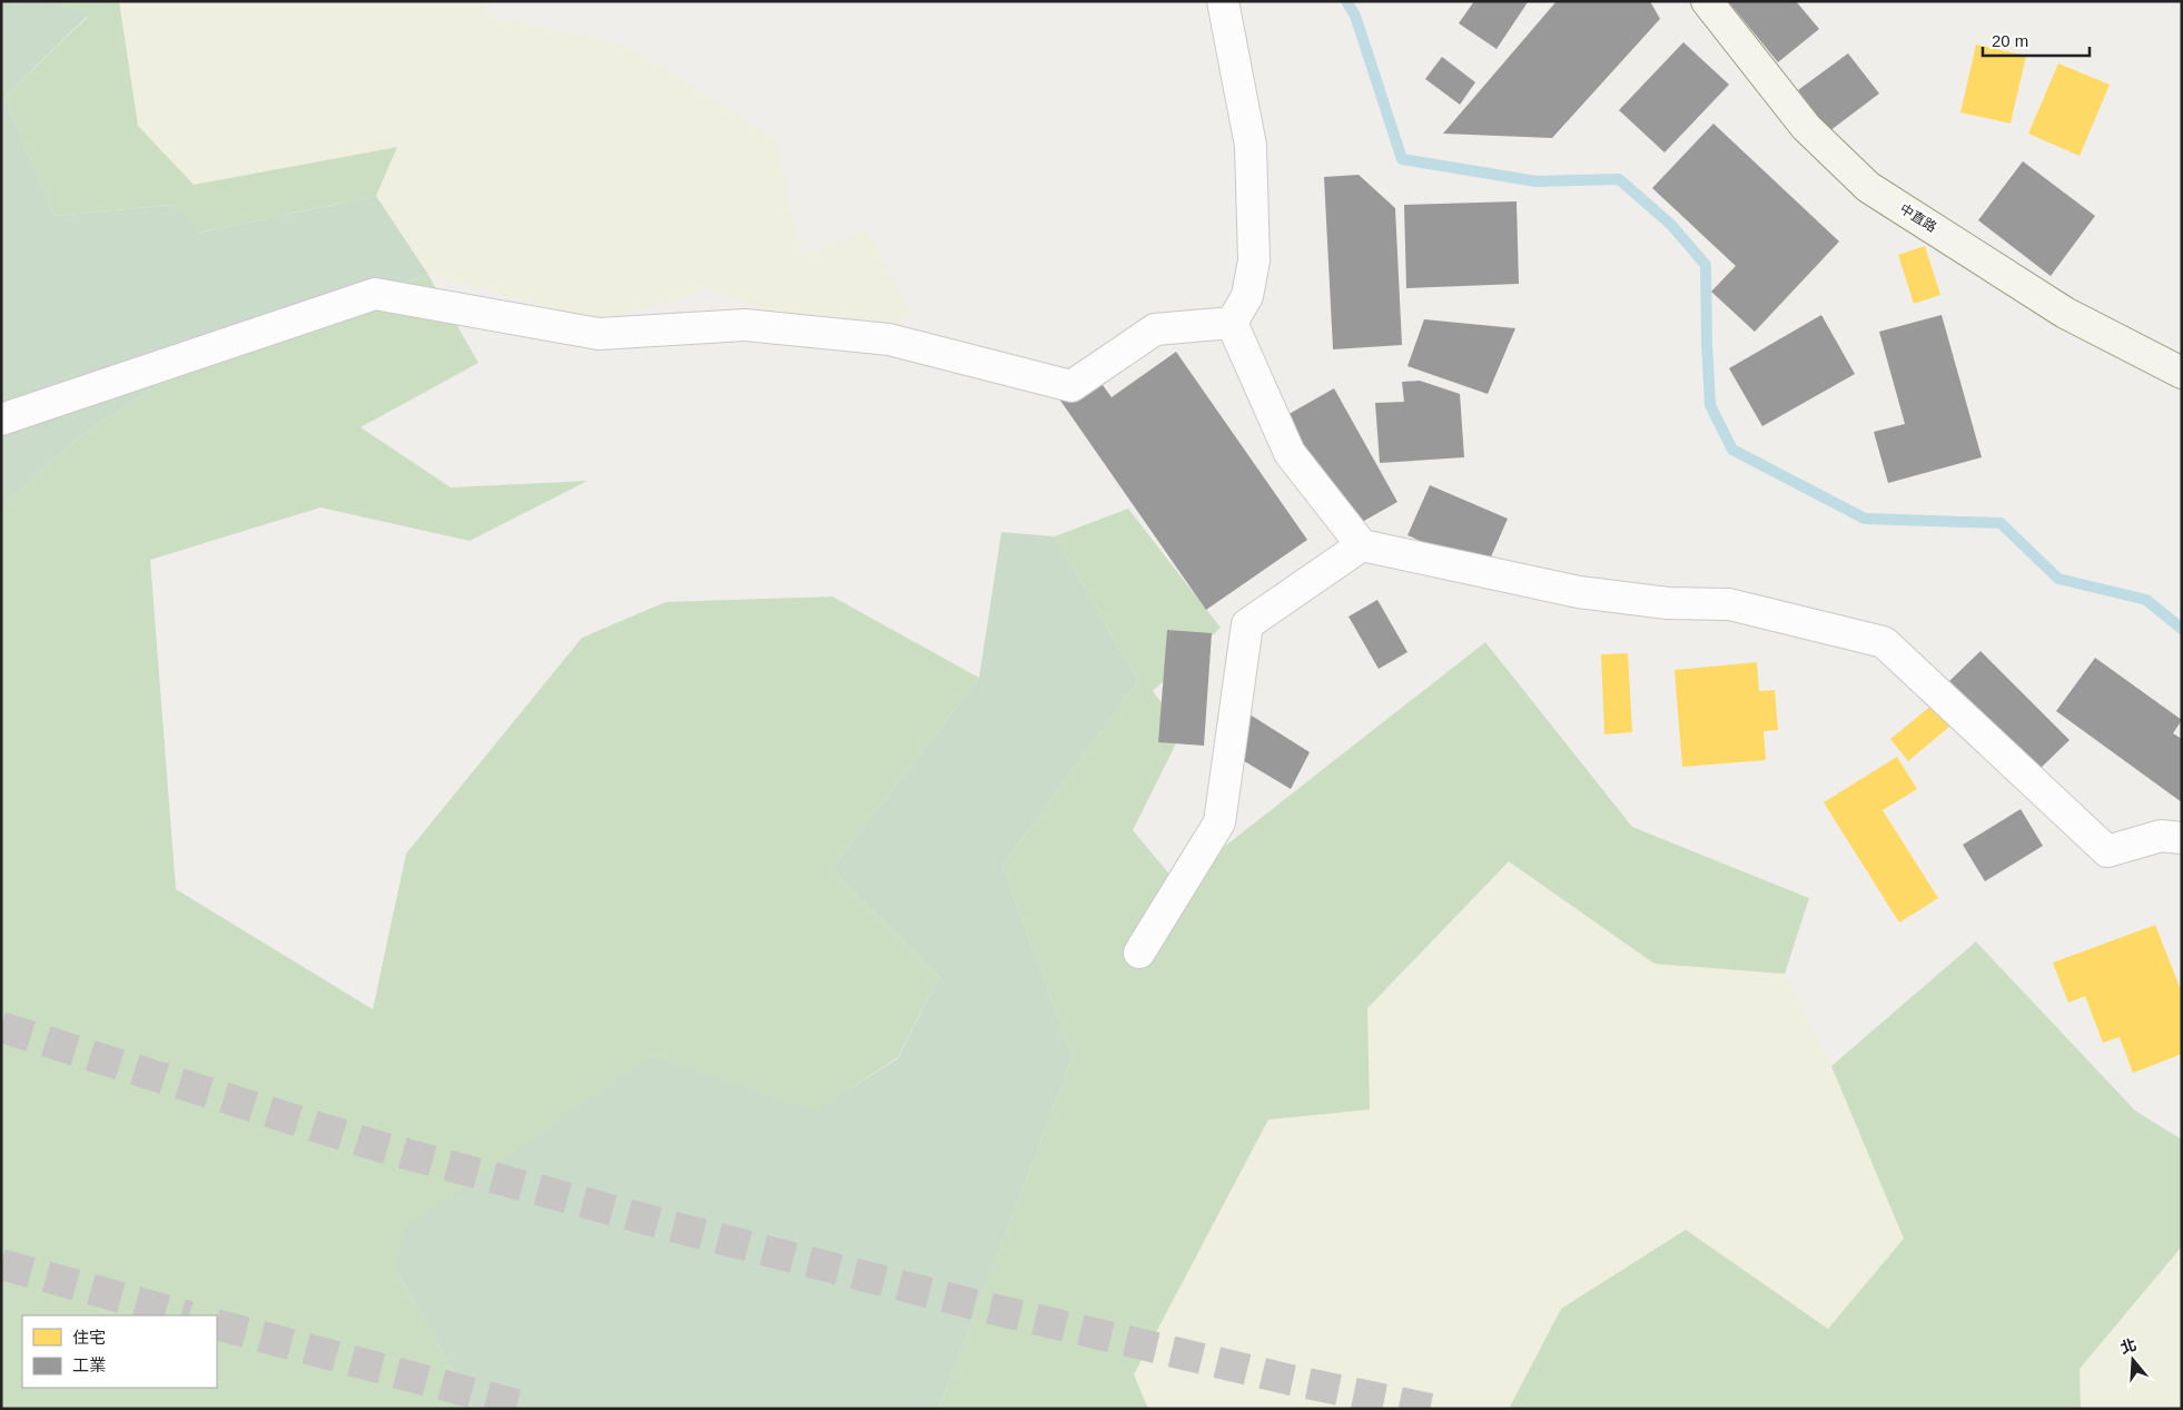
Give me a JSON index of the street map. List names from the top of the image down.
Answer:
{
  "streets": {
    "street": ["中直路"]
  },
  "legend": ["住宅", "工業"],
  "scale_bar": "20 m",
  "north": "top"
}
